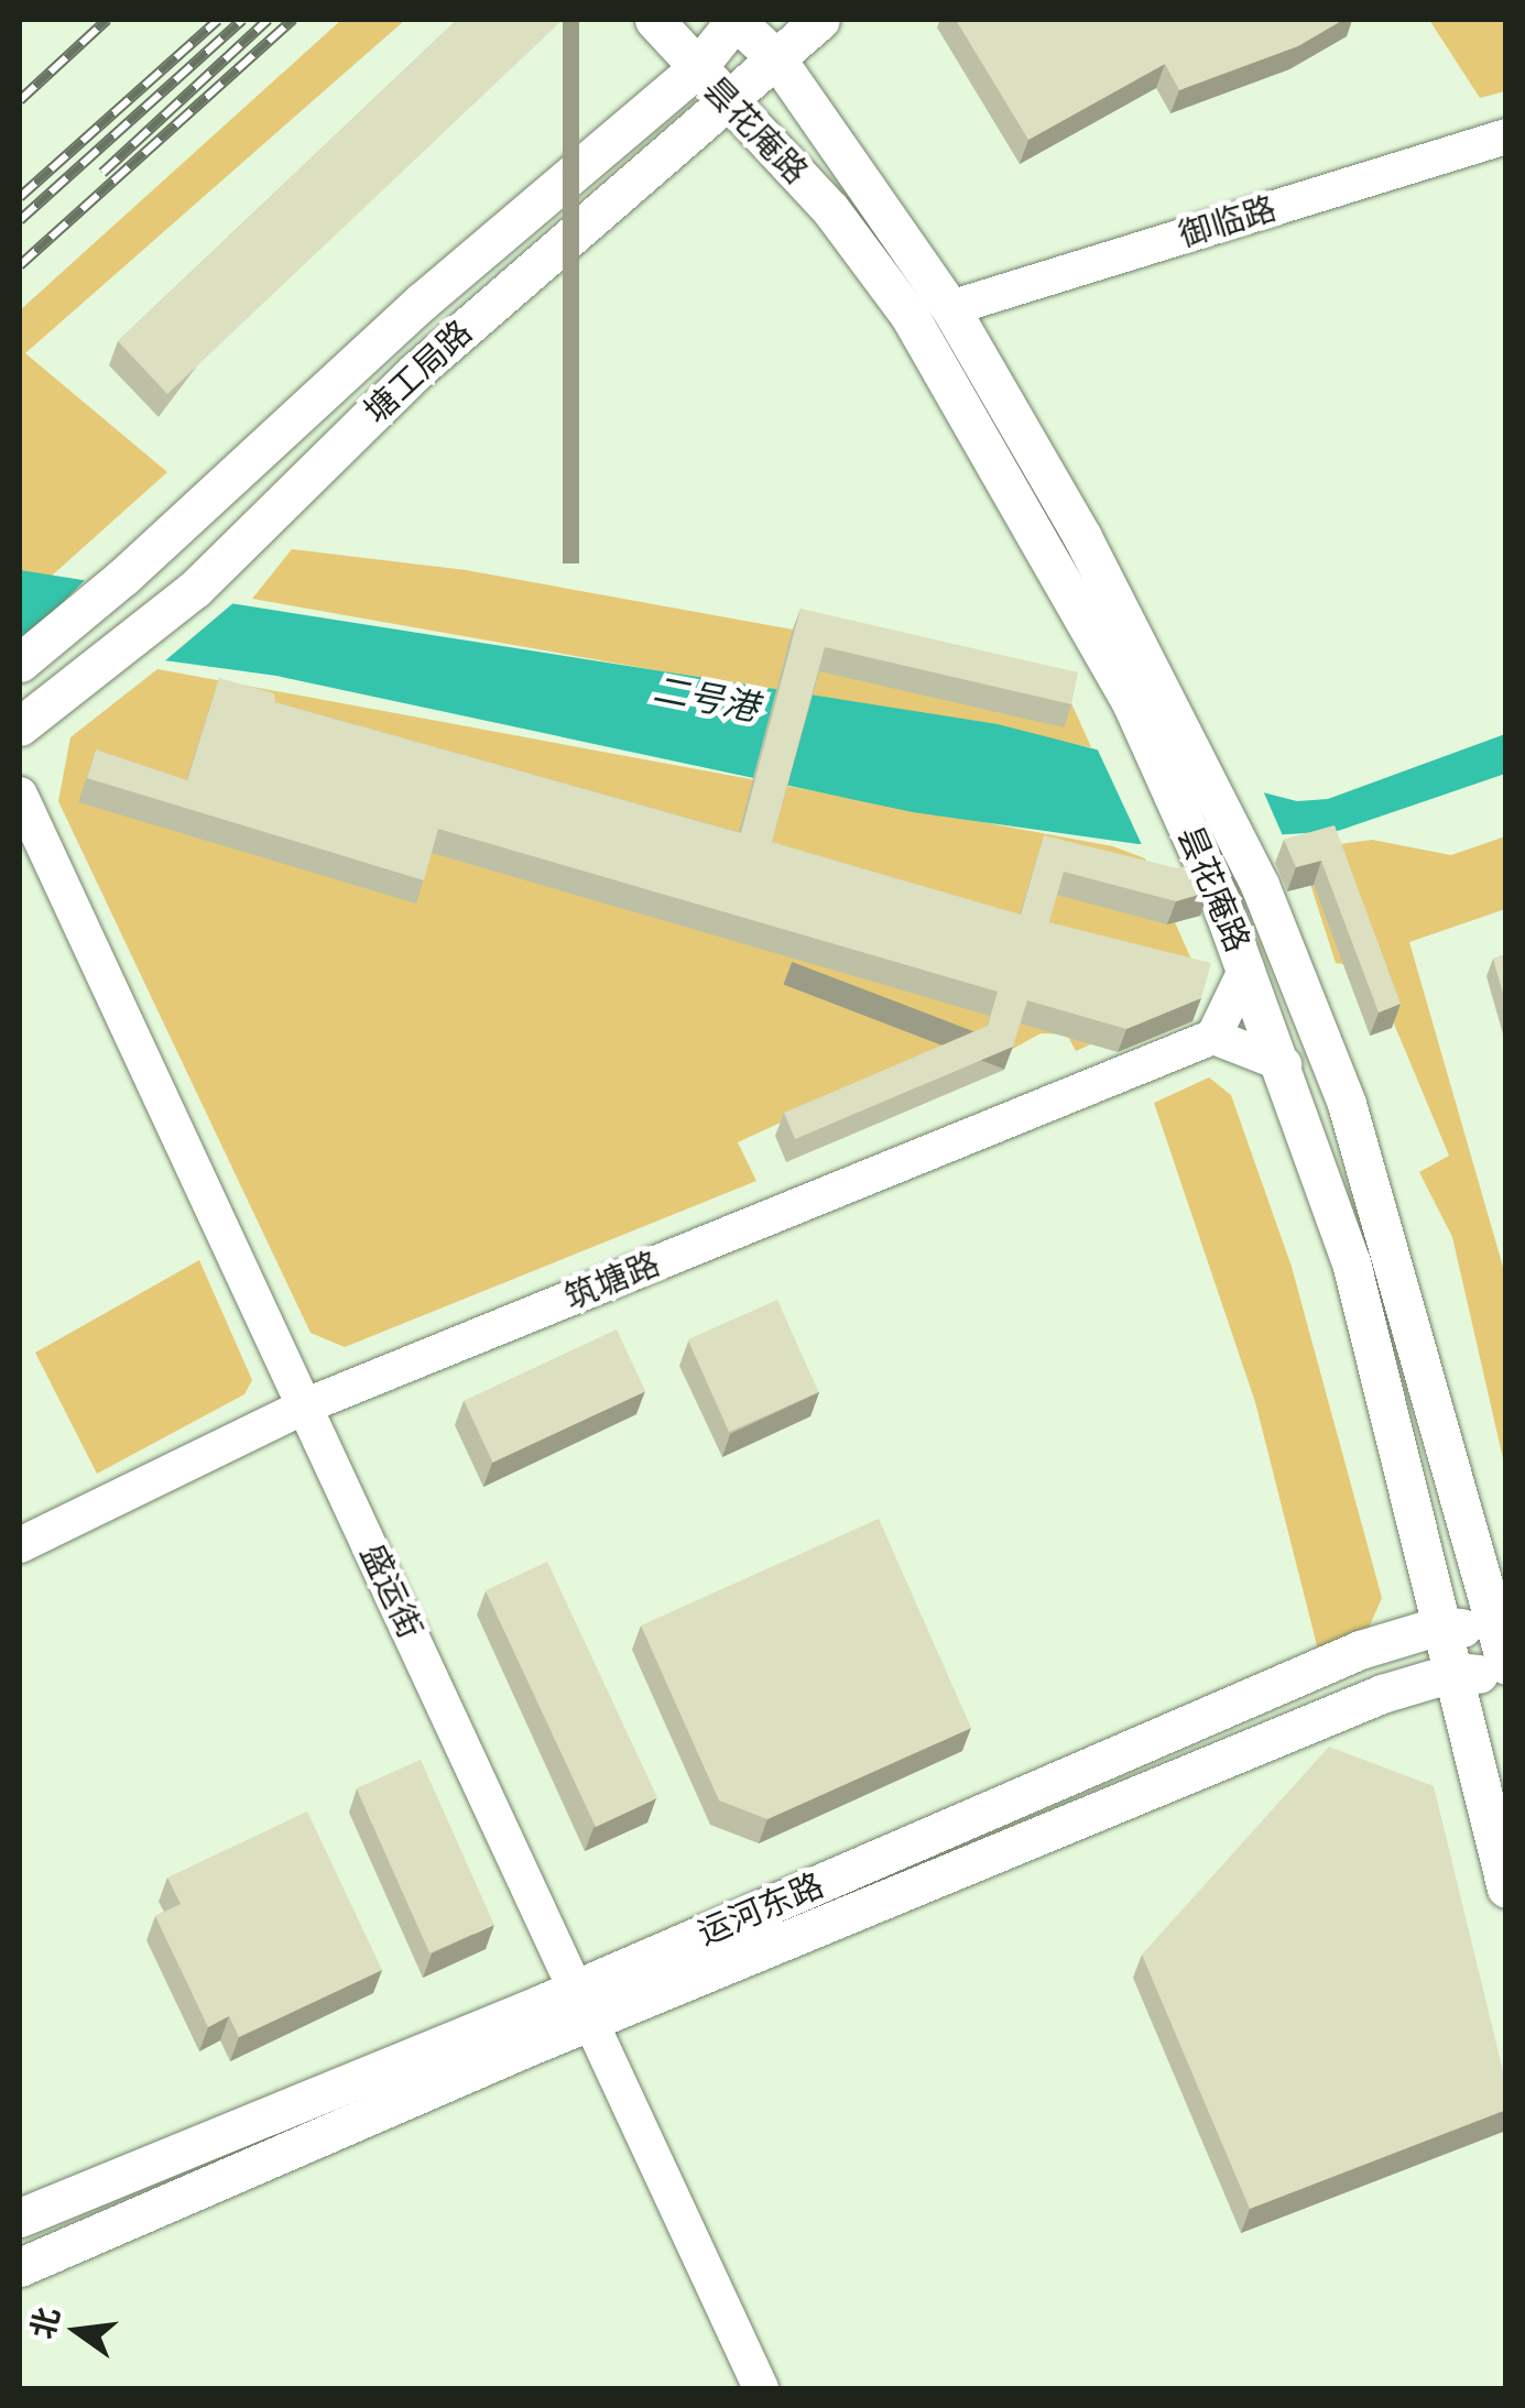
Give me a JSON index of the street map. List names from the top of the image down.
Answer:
{
  "streets": {
    "main road": ["昙花庵路", "塘工局路", "运河东路"],
    "street": ["御临路", "筑塘路", "盛运街"]
  },
  "crossings": [
    ["昙花庵路", "御临路"],
    ["昙花庵路", "塘工局路"],
    ["昙花庵路", "运河东路"],
    ["筑塘路", "盛运街"],
    ["盛运街", "运河东路"]
  ],
  "water": ["二号港"],
  "north": "left"
}
